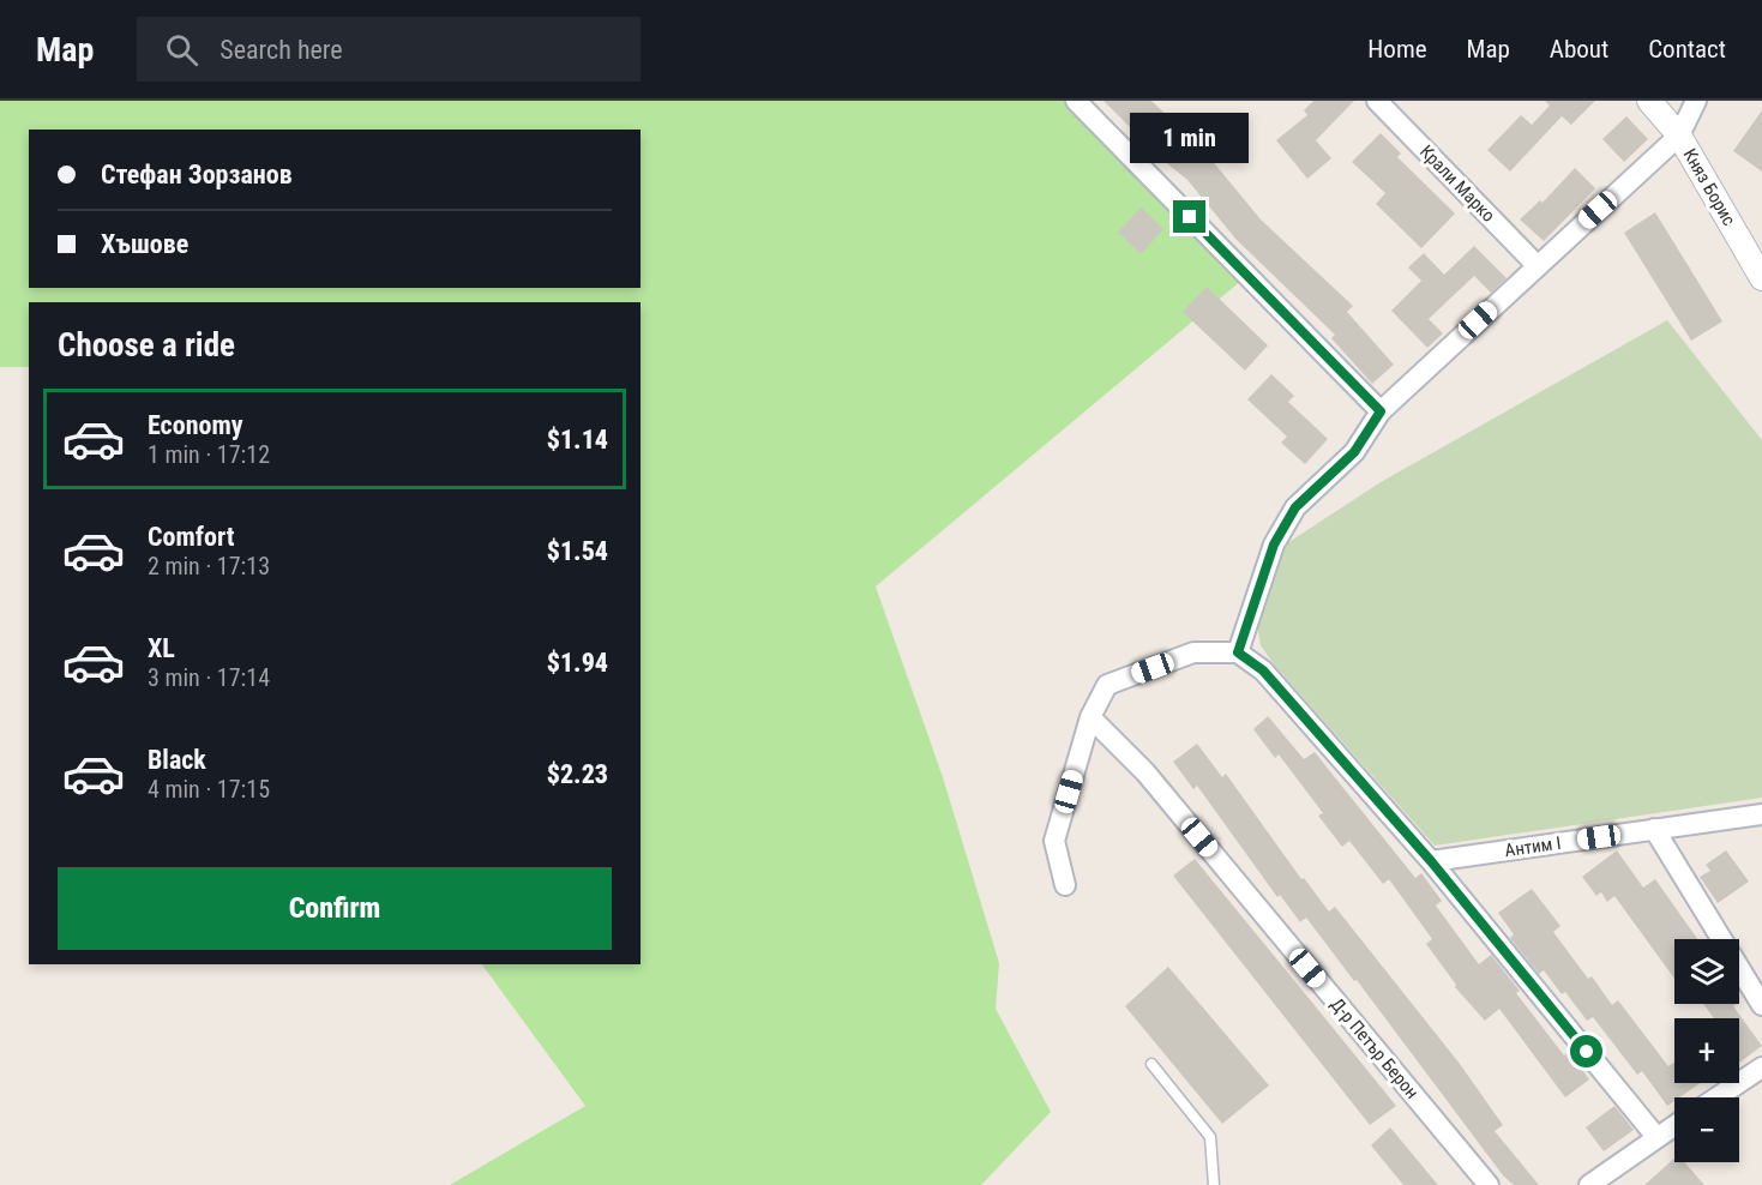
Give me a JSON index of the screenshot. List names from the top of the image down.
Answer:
{
  "streets": {
    "street": [
      "Крали Марко",
      "Княз Борис",
      "Антим I",
      "Д-р Петър Берон"
    ]
  },
  "page": {
    "header": "Map",
    "search": "Search here",
    "nav": [
      "Home",
      "Map",
      "About",
      "Contact"
    ],
    "bubble": "1 min",
    "banner": ["Стефан Зорзанов", "Хъшове"],
    "heading": "Choose a ride",
    "list": [
      {
        "name": "Economy",
        "note": "1 min · 17:12",
        "value": "$1.14"
      },
      {
        "name": "Comfort",
        "note": "2 min · 17:13",
        "value": "$1.54"
      },
      {
        "name": "XL",
        "note": "3 min · 17:14",
        "value": "$1.94"
      },
      {
        "name": "Black",
        "note": "4 min · 17:15",
        "value": "$2.23"
      }
    ],
    "buttons": "Confirm",
    "map_buttons": ["+", "−"]
  }
}
